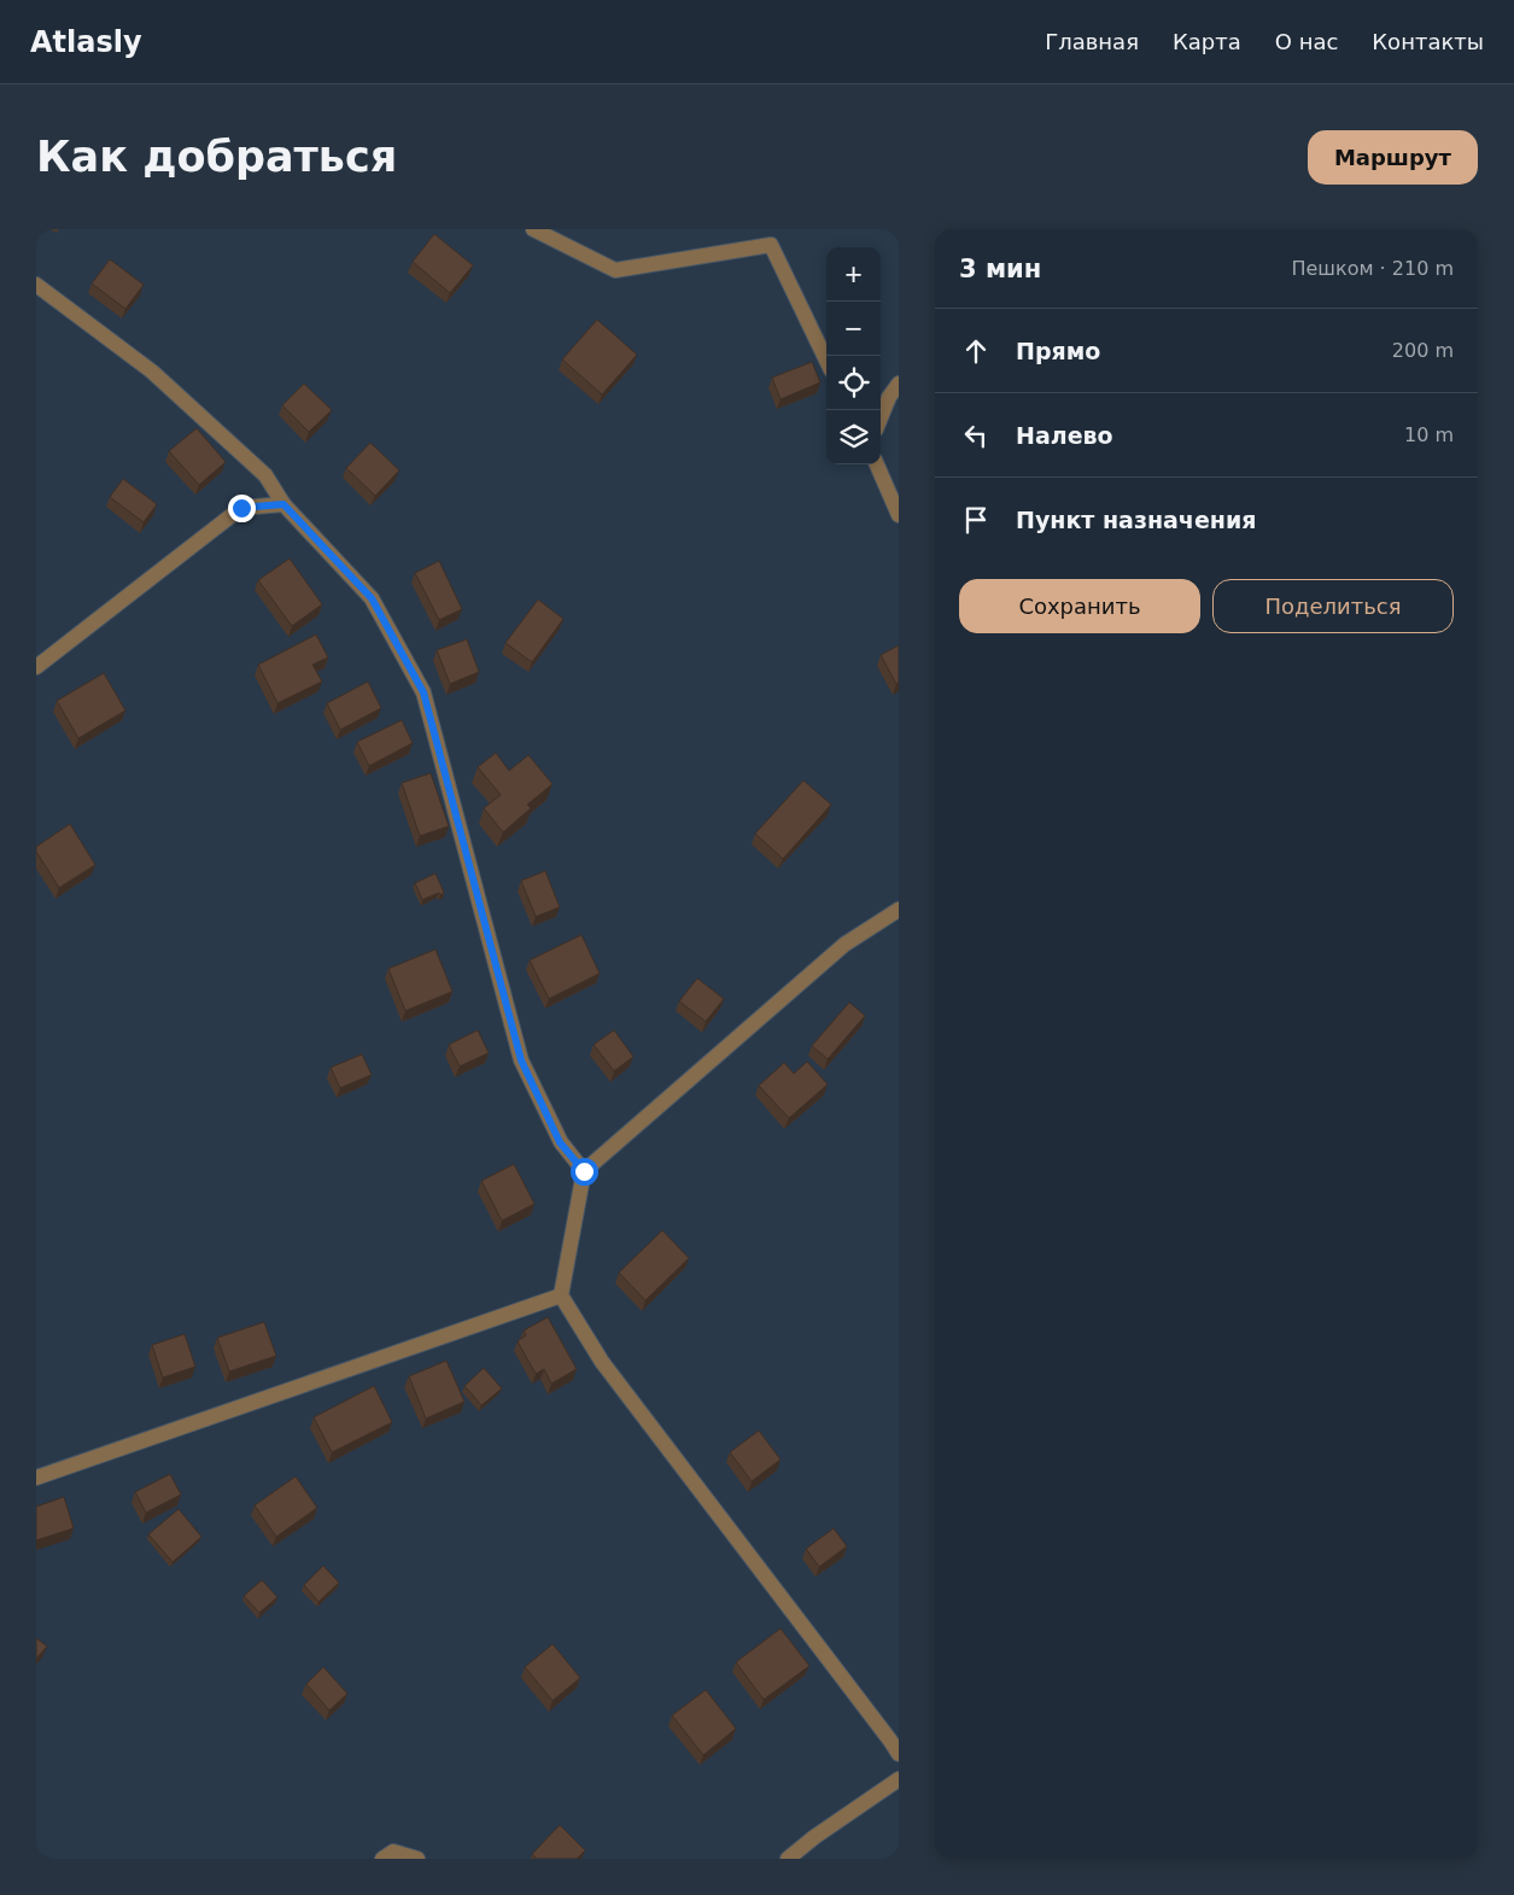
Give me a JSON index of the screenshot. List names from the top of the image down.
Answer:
{
  "page": {
    "header": "Atlasly",
    "nav": [
      "Главная",
      "Карта",
      "О нас",
      "Контакты"
    ],
    "buttons": [
      "Маршрут",
      ["Сохранить", "Поделиться"]
    ],
    "title": "Как добраться",
    "heading": ["3 мин", "Пешком · 210 m"],
    "map_buttons": ["+", "−"],
    "list": [
      ["Прямо", "200 m"],
      ["Налево", "10 m"],
      "Пункт назначения"
    ]
  }
}
